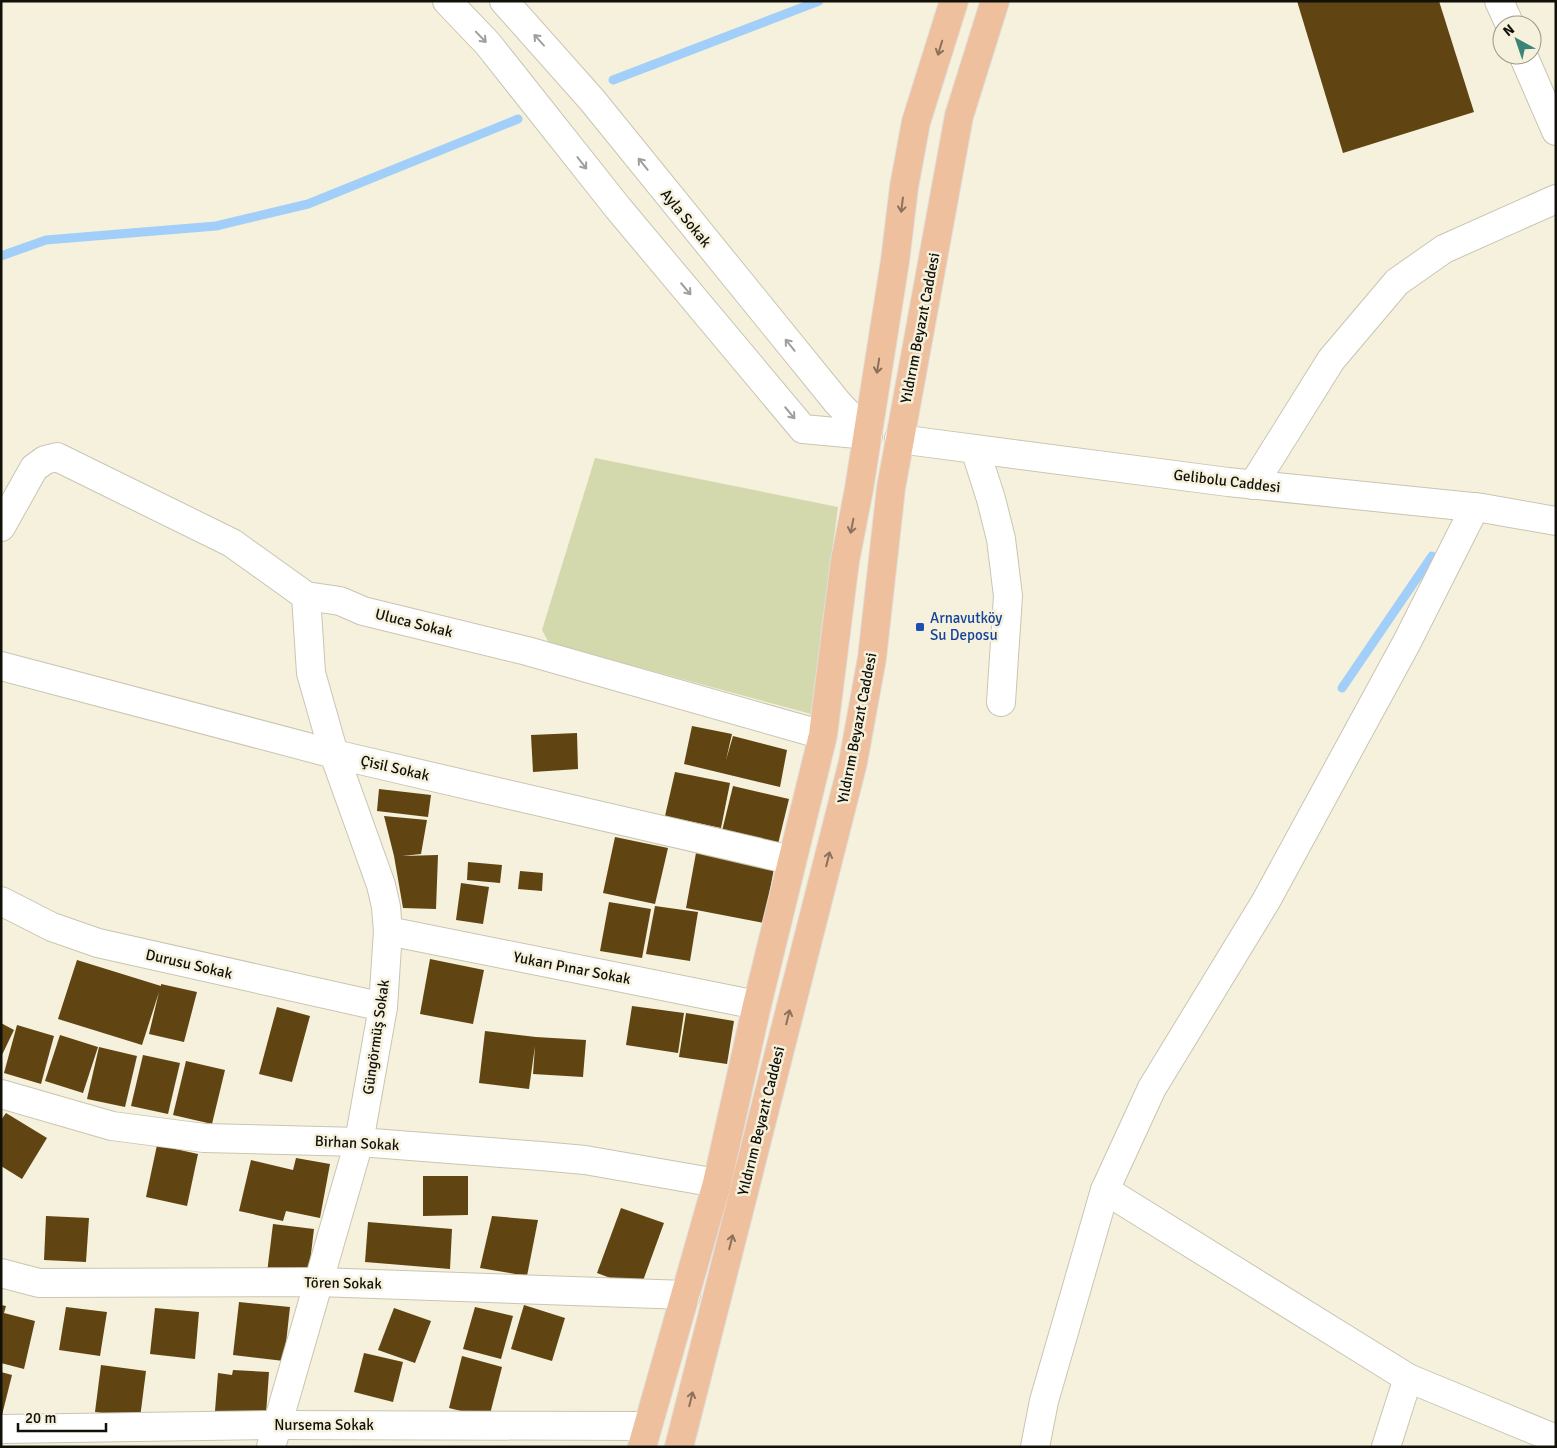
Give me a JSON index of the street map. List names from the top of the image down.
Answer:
{
  "streets": {
    "main road": ["Yıldırım Beyazıt Caddesi"],
    "street": [
      "Ayla Sokak",
      "Gelibolu Caddesi",
      "Uluca Sokak",
      "Çisil Sokak",
      "Durusu Sokak",
      "Yukarı Pınar Sokak",
      "Güngörmüş Sokak",
      "Birhan Sokak",
      "Tören Sokak",
      "Nursema Sokak"
    ]
  },
  "crossings": [
    ["Yıldırım Beyazıt Caddesi", "Gelibolu Caddesi"],
    ["Uluca Sokak", "Güngörmüş Sokak"],
    ["Çisil Sokak", "Güngörmüş Sokak"],
    ["Durusu Sokak", "Güngörmüş Sokak"],
    ["Yukarı Pınar Sokak", "Güngörmüş Sokak"],
    ["Güngörmüş Sokak", "Birhan Sokak"],
    ["Güngörmüş Sokak", "Tören Sokak"],
    ["Güngörmüş Sokak", "Nursema Sokak"]
  ],
  "places": {
    "transit": ["Arnavutköy Su Deposu"]
  },
  "scale_bar": "20 m",
  "north": "top left"
}
